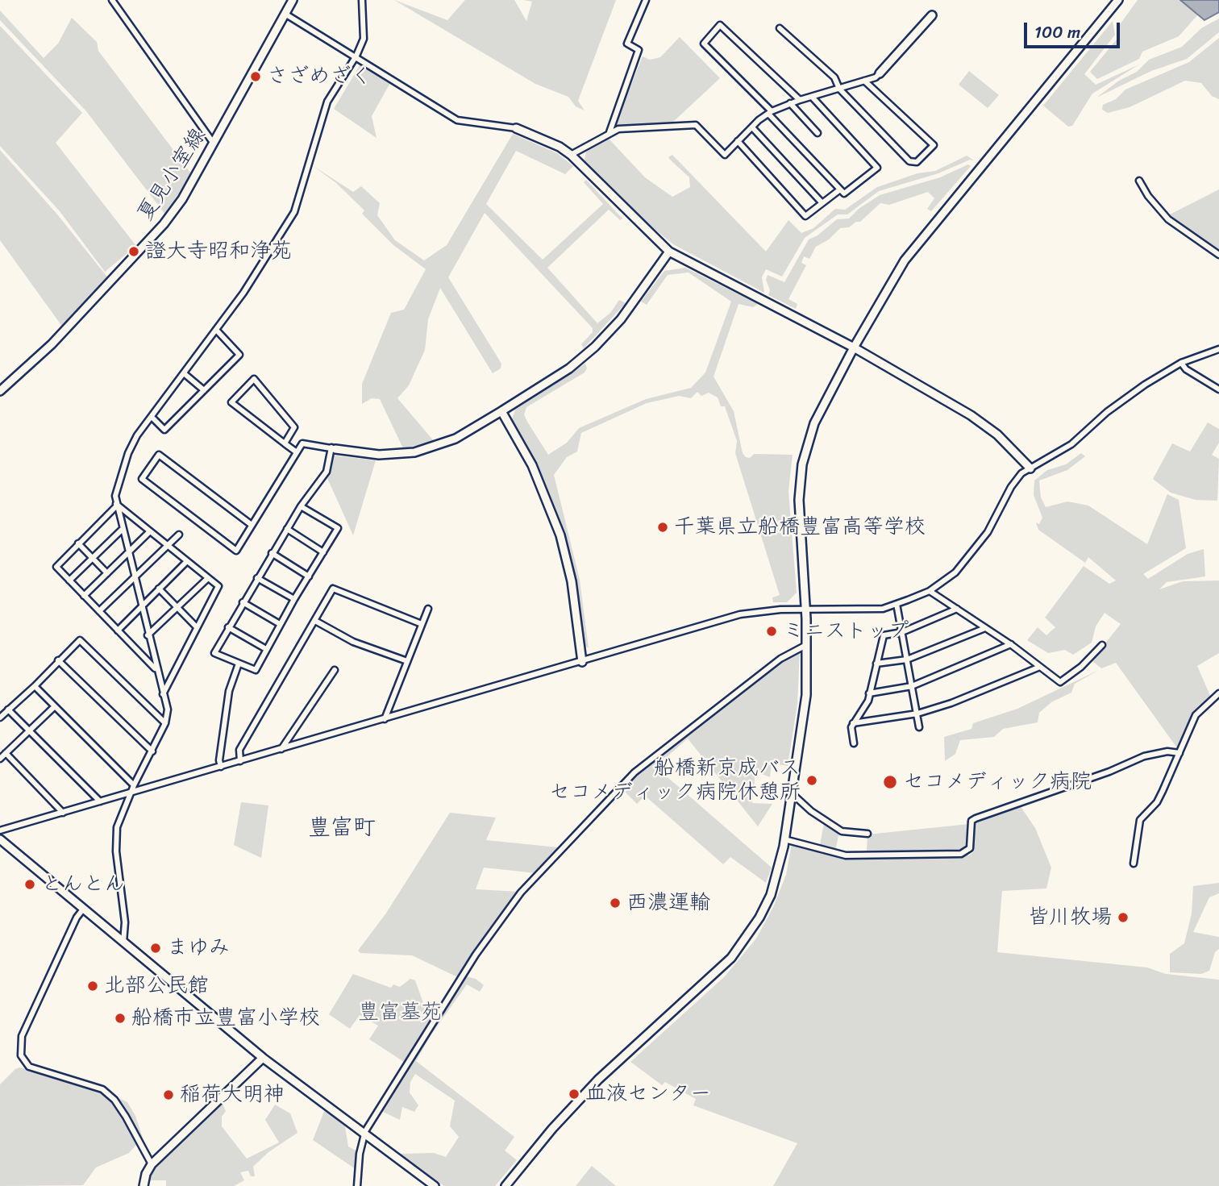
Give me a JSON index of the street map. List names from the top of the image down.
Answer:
{
  "streets": {
    "street": ["夏見小室線"]
  },
  "districts": ["豊富町"],
  "parks": ["豊富墓苑"],
  "places": [
    "さざめざく",
    "證大寺昭和浄苑",
    "千葉県立船橋豊富高等学校",
    "ミニストップ",
    "船橋新京成バス セコメディック病院休憩所",
    "セコメディック病院",
    "とんとん",
    "西濃運輸",
    "皆川牧場",
    "まゆみ",
    "北部公民館",
    "船橋市立豊富小学校",
    "血液センター",
    "稲荷大明神"
  ],
  "scale_bar": "100 m"
}
